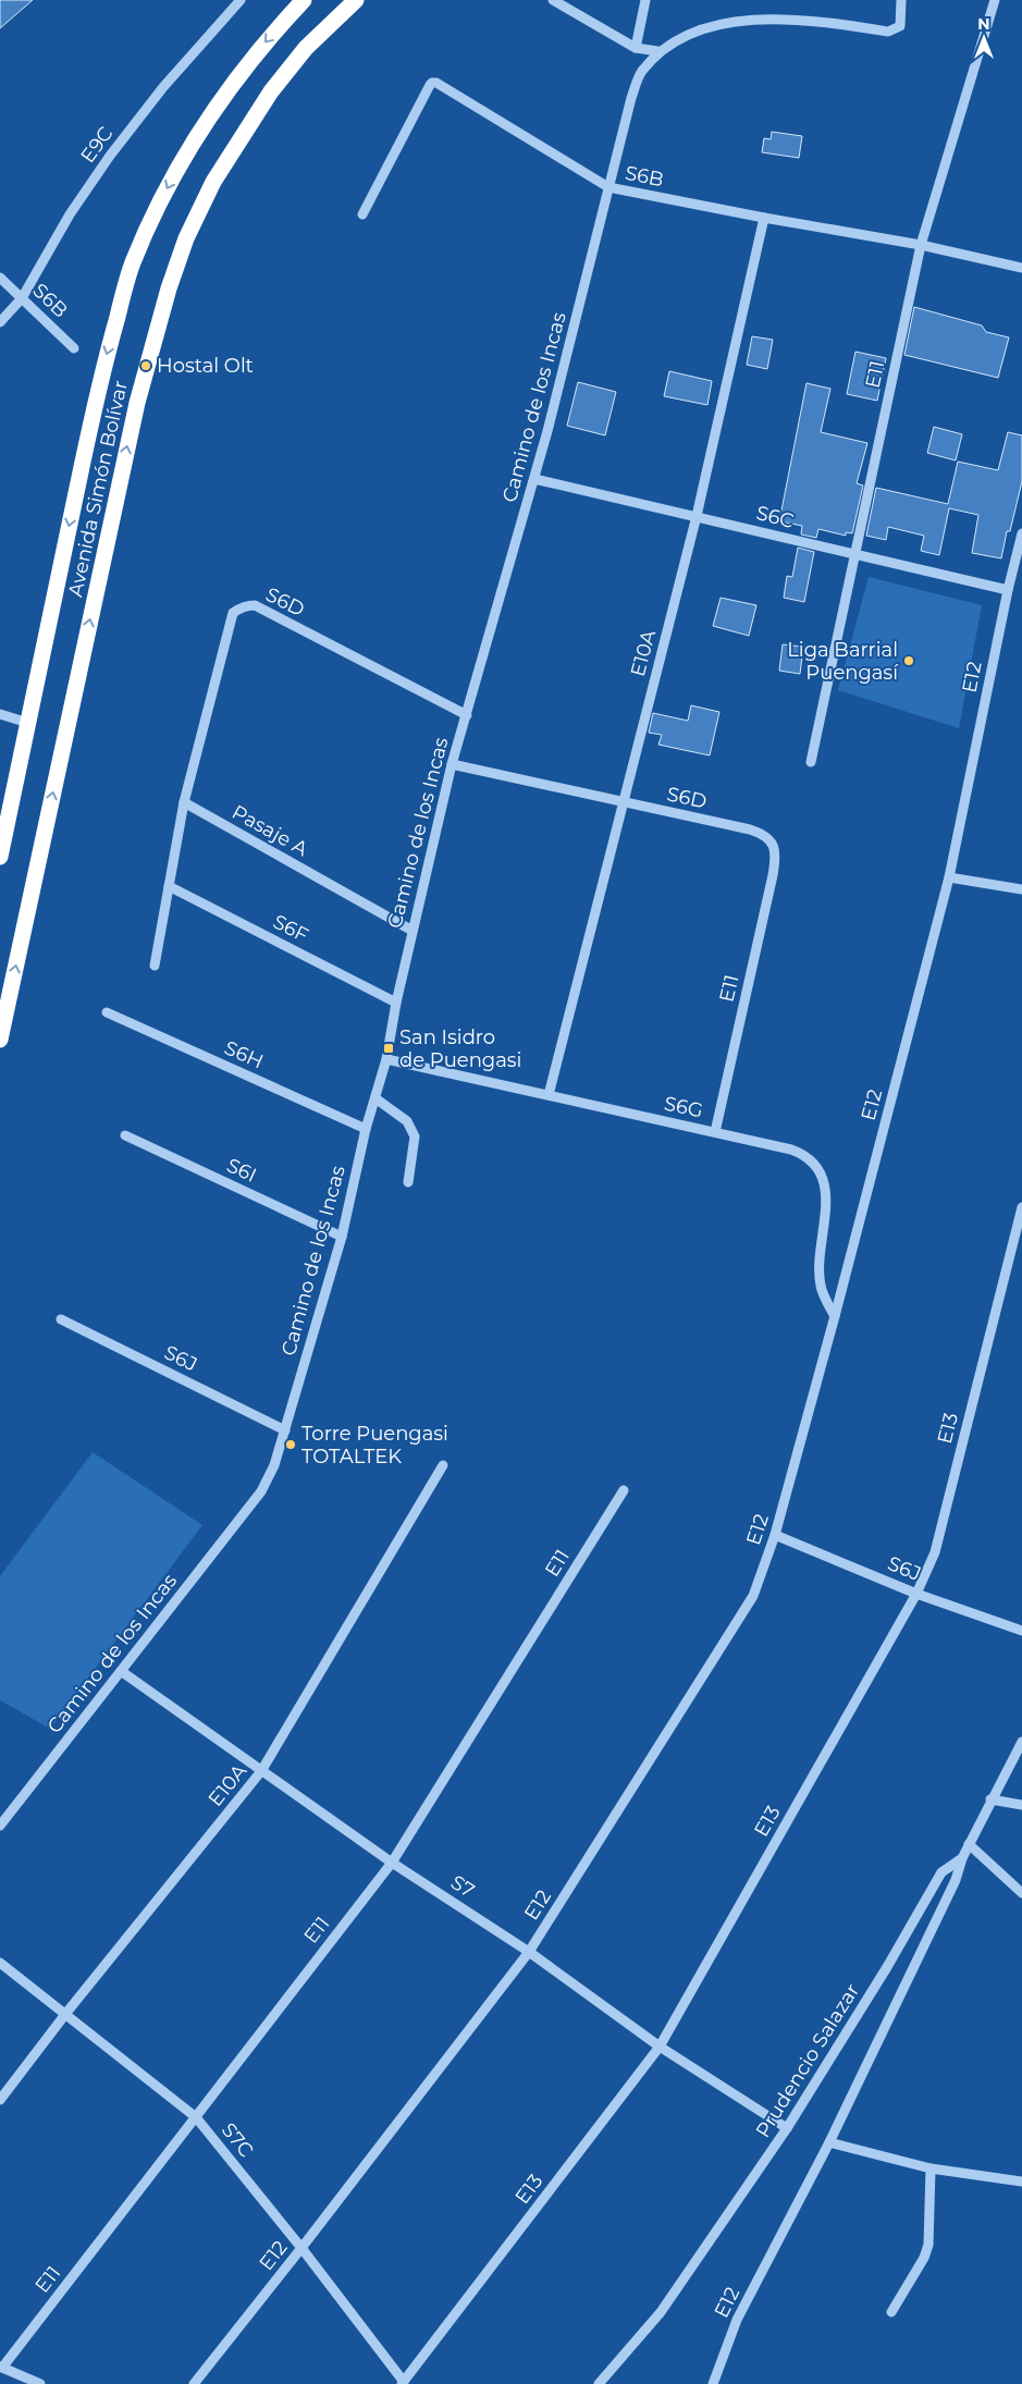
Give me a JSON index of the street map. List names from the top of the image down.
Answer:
{
  "streets": {
    "highway": ["Avenida Simón Bolívar"],
    "street": [
      "E9C",
      "S6B",
      "E11",
      "Camino de los Incas",
      "S6C",
      "S6D",
      "E10A",
      "E12",
      "Pasaje A",
      "S6F",
      "S6H",
      "S6G",
      "S6I",
      "S6J",
      "E13",
      "S7",
      "Prudencio Salazar",
      "S7C"
    ]
  },
  "crossings": [
    ["E9C", "S6B"],
    ["S6B", "E11"],
    ["S6B", "Camino de los Incas"],
    ["S6B", "E10A"],
    ["E11", "S6C"],
    ["E11", "S6D"],
    ["E11", "S6G"],
    ["E11", "S7"],
    ["E11", "S7C"],
    ["Camino de los Incas", "S6C"],
    ["Camino de los Incas", "S6D"],
    ["Camino de los Incas", "Pasaje A"],
    ["Camino de los Incas", "S6F"],
    ["Camino de los Incas", "S6H"],
    ["Camino de los Incas", "S6G"],
    ["Camino de los Incas", "S6I"],
    ["Camino de los Incas", "S6J"],
    ["Camino de los Incas", "S7"],
    ["S6C", "E10A"],
    ["S6C", "E12"],
    ["S6D", "E10A"],
    ["S6D", "Pasaje A"],
    ["E10A", "S6G"],
    ["E10A", "S7"],
    ["E10A", "S7C"],
    ["E12", "S6G"],
    ["E12", "S6J"],
    ["E12", "S7"],
    ["E12", "Prudencio Salazar"],
    ["E12", "S7C"],
    ["S6J", "E13"],
    ["E13", "S7"],
    ["E13", "S7C"],
    ["S7", "Prudencio Salazar"]
  ],
  "places": {
    "other": ["Hostal Olt", "Liga Barrial Puengasí", "Torre Puengasi TOTALTEK"],
    "transit": ["San Isidro de Puengasi"]
  },
  "north": "top"
}
